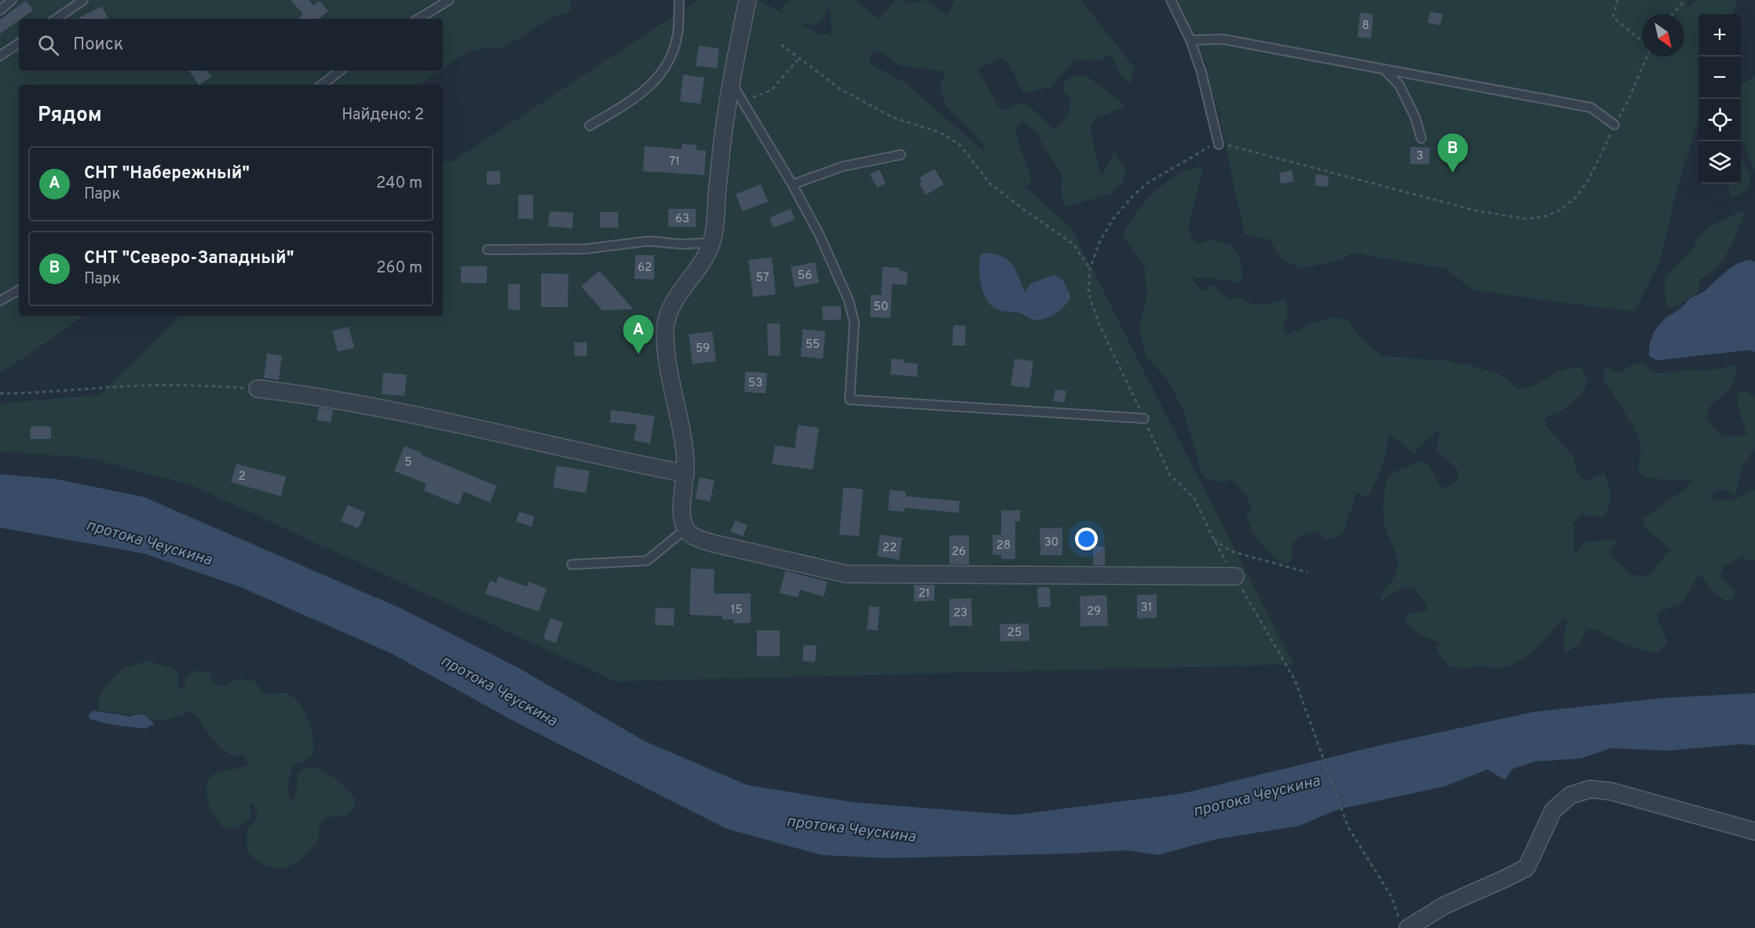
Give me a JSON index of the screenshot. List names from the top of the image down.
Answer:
{
  "water": ["протока Чеускина"],
  "house_numbers": [
    "8",
    "3",
    "71",
    "63",
    "62",
    "56",
    "57",
    "50",
    "55",
    "59",
    "53",
    "5",
    "2",
    "30",
    "28",
    "22",
    "26",
    "21",
    "31",
    "15",
    "29",
    "23",
    "25"
  ],
  "north": "bottom right",
  "page": {
    "map_buttons": ["+", "−"],
    "search": "Поиск",
    "heading": ["Рядом", "Найдено: 2"],
    "pins": ["B", "A"],
    "list": [
      {
        "mark": "A",
        "name": "СНТ \"Набережный\"",
        "note": "Парк",
        "value": "240 m"
      },
      {
        "mark": "B",
        "name": "СНТ \"Северо-Западный\"",
        "note": "Парк",
        "value": "260 m"
      }
    ]
  }
}
